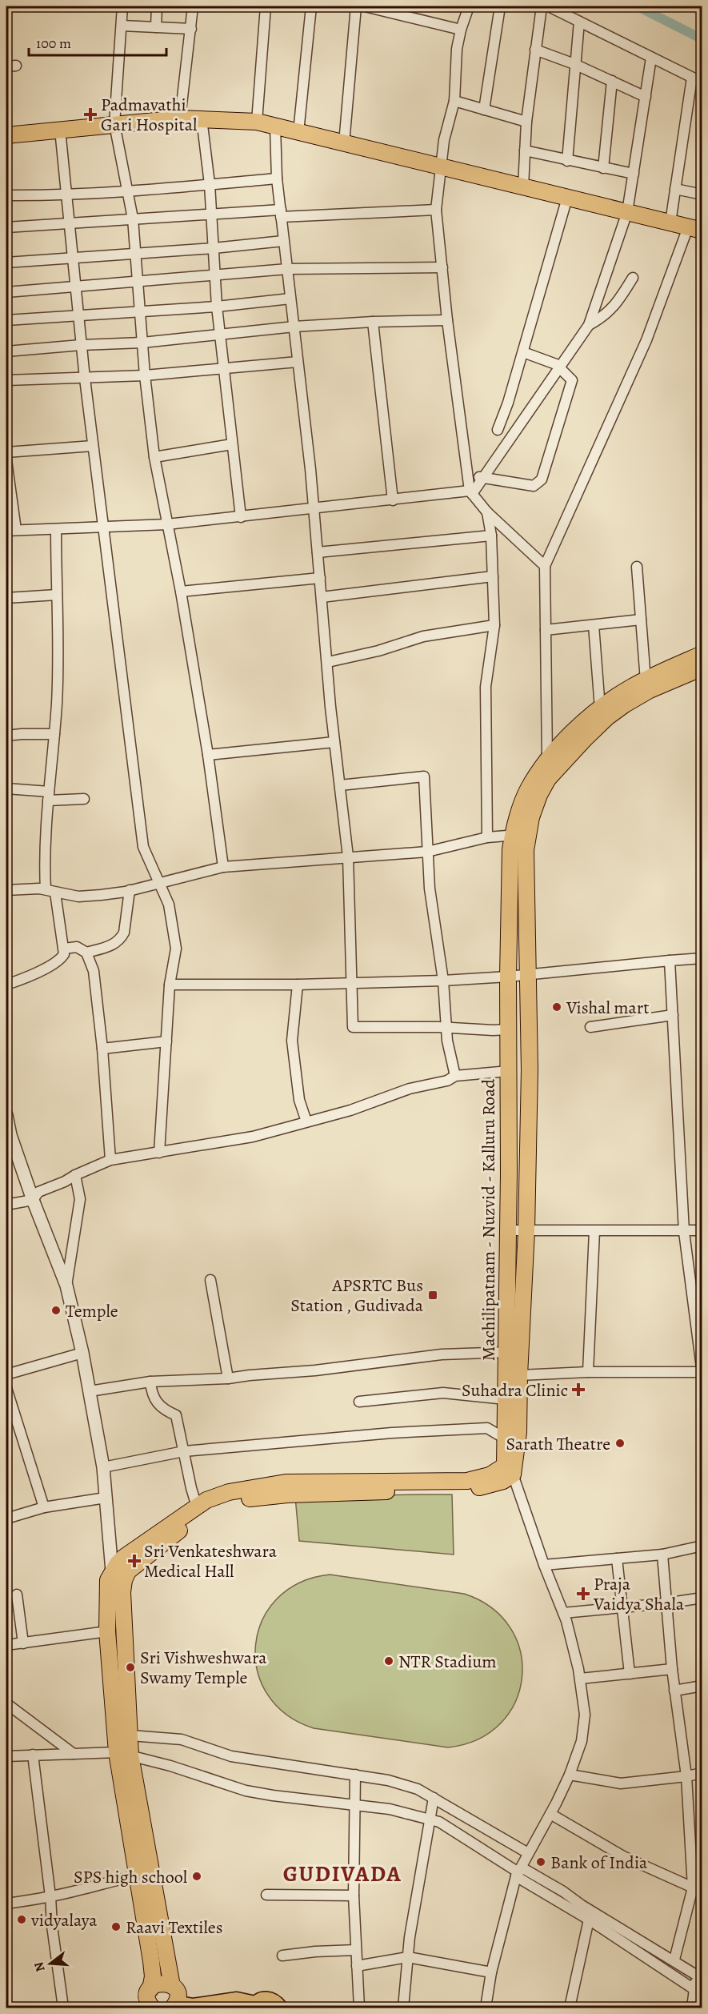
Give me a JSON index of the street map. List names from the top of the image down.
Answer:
{
  "streets": {
    "highway": ["Machilipatnam - Nuzvid - Kalluru Road"]
  },
  "districts": ["GUDIVADA"],
  "places": {
    "health": [
      "Padmavathi Gari Hospital",
      "Suhadra Clinic",
      "Sri Venkateshwara Medical Hall",
      "Praja Vaidya Shala"
    ],
    "other": [
      "Vishal mart",
      "Temple",
      "Sarath Theatre",
      "NTR Stadium",
      "Sri Vishweshwara Swamy Temple",
      "Bank of India",
      "SPS high school",
      "vidyalaya",
      "Raavi Textiles"
    ],
    "transit": ["APSRTC Bus Station , Gudivada"]
  },
  "scale_bar": "100 m",
  "north": "left"
}
